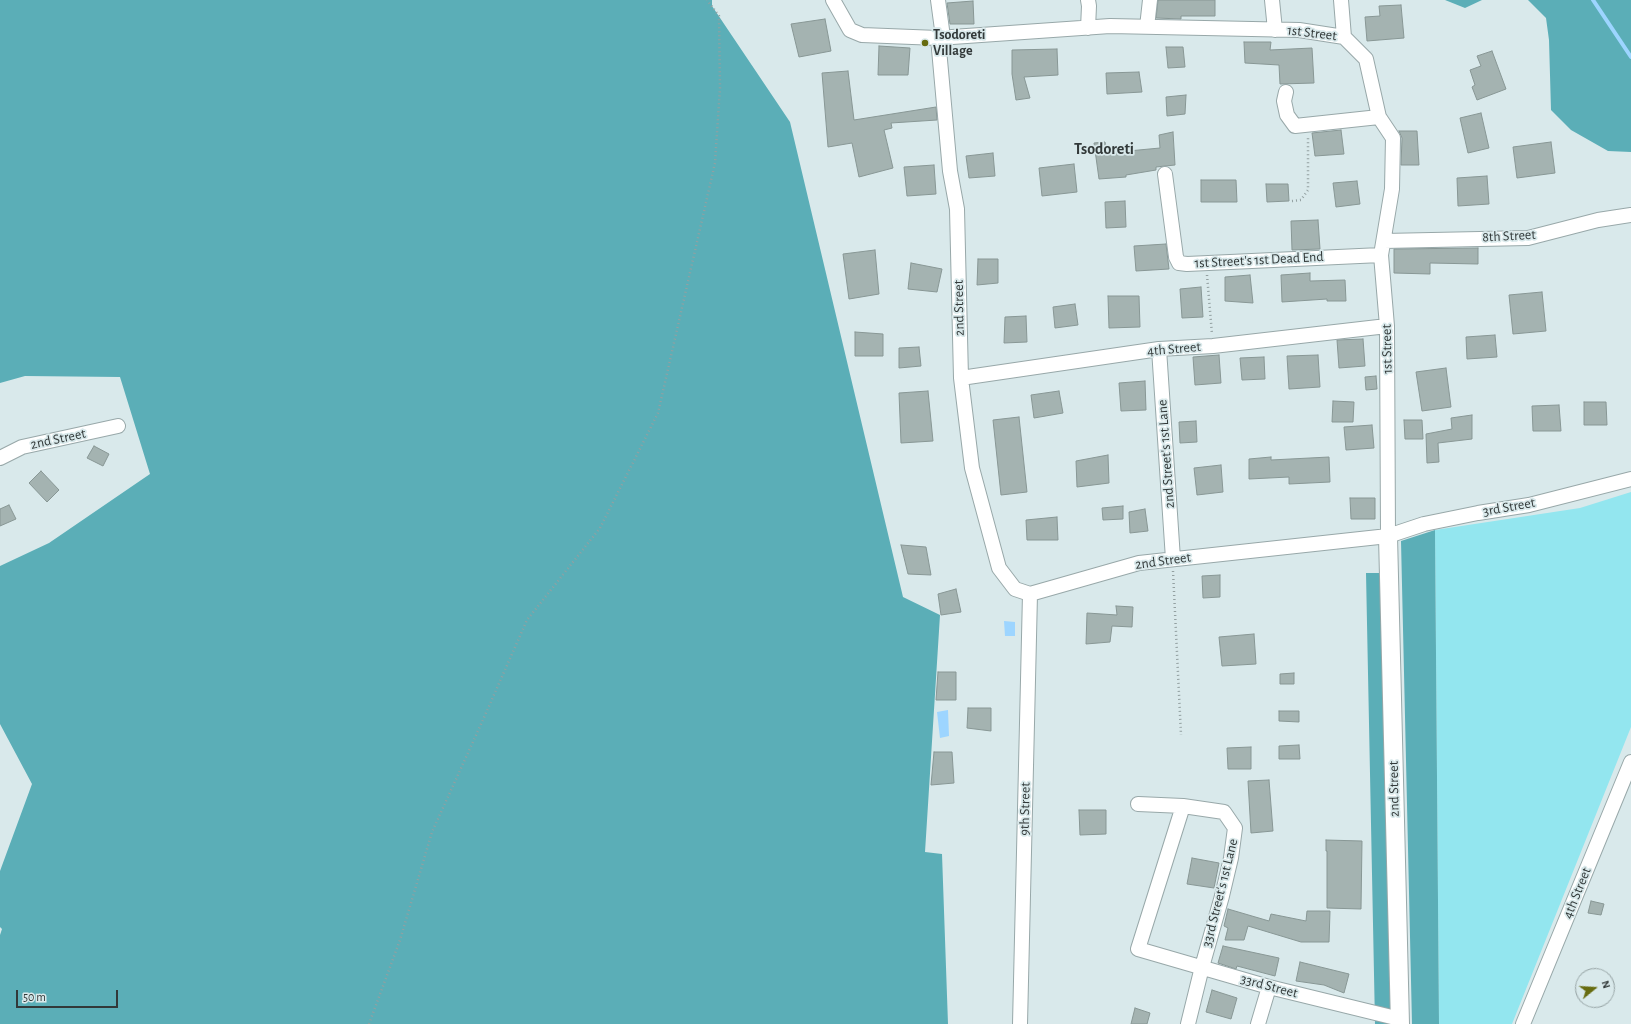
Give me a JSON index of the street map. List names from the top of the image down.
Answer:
{
  "streets": {
    "main road": ["2nd Street"],
    "street": [
      "1st Street",
      "8th Street",
      "1st Street's 1st Dead End",
      "4th Street",
      "2nd Street's 1st Lane",
      "3rd Street",
      "9th Street",
      "33rd Street's 1st Lane",
      "33rd Street"
    ]
  },
  "crossings": [
    ["1st Street", "8th Street"],
    ["1st Street", "1st Street's 1st Dead End"],
    ["1st Street", "2nd Street"],
    ["1st Street", "4th Street"],
    ["1st Street", "3rd Street"],
    ["2nd Street", "4th Street"],
    ["2nd Street", "2nd Street's 1st Lane"],
    ["2nd Street", "3rd Street"],
    ["2nd Street", "9th Street"],
    ["2nd Street", "33rd Street"],
    ["4th Street", "2nd Street's 1st Lane"],
    ["33rd Street's 1st Lane", "33rd Street"]
  ],
  "districts": ["Tsodoreti"],
  "places": ["Tsodoreti Village"],
  "scale_bar": "50 m",
  "north": "right"
}
